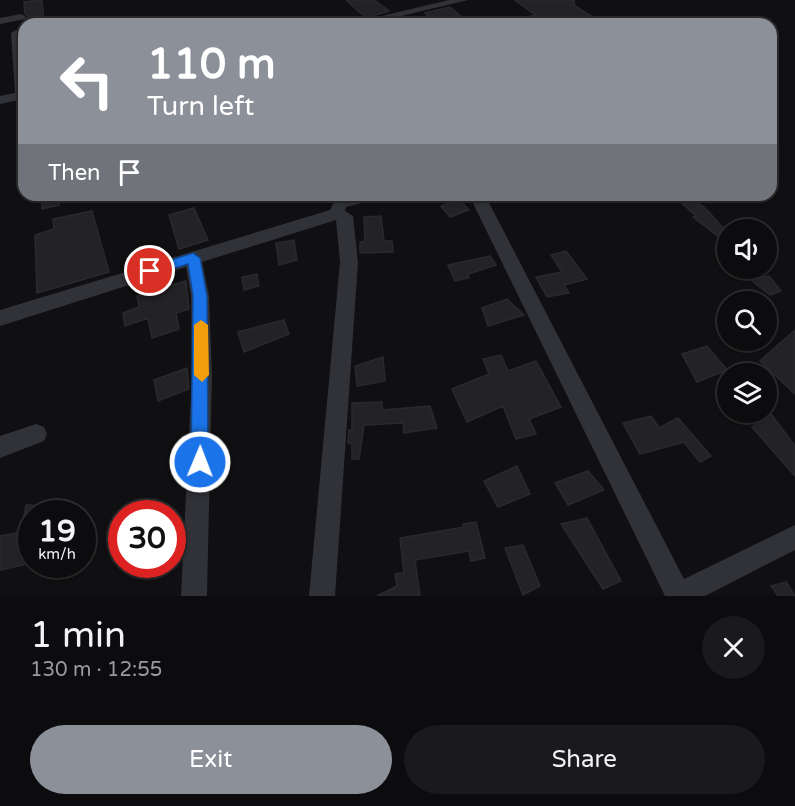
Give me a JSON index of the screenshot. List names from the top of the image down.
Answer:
{
  "page": {
    "turn": ["110 m", "Turn left"],
    "then": "Then",
    "speed": "19 km/h",
    "limit": "30",
    "heading": ["1 min", "130 m · 12:55"],
    "buttons": ["Exit", "Share"]
  }
}
